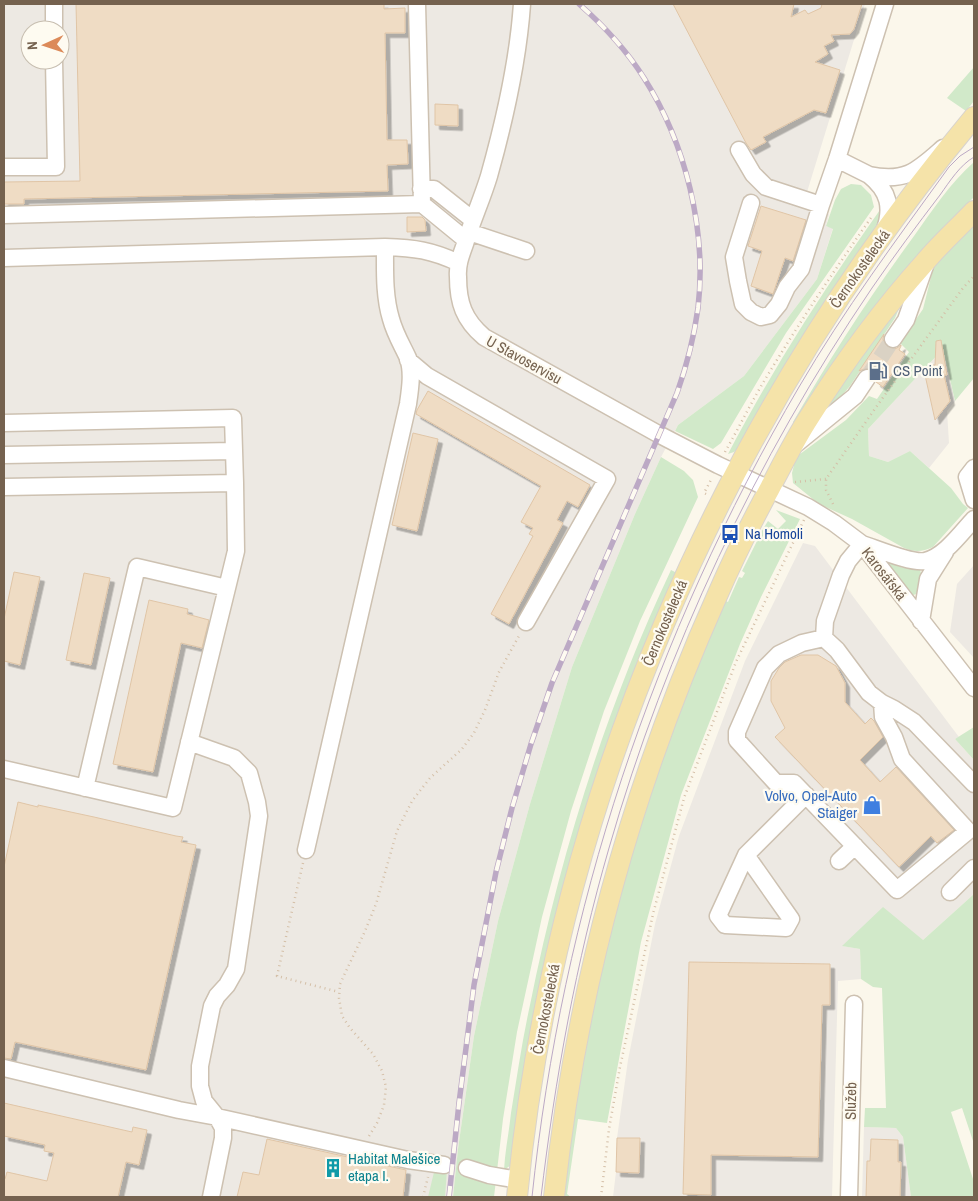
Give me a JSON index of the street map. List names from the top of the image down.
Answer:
{
  "streets": {
    "main road": ["Černokostelecká"],
    "street": ["U Stavoservisu", "Karosářská", "Služeb"]
  },
  "crossings": [
    ["Černokostelecká", "U Stavoservisu"],
    ["U Stavoservisu", "Karosářská"]
  ],
  "places": {
    "fuel station": ["CS Point"],
    "bus stop": ["Na Homoli"],
    "shop": ["Volvo, Opel-Auto Staiger"],
    "building": ["Habitat Malešice etapa I."]
  },
  "north": "left"
}
